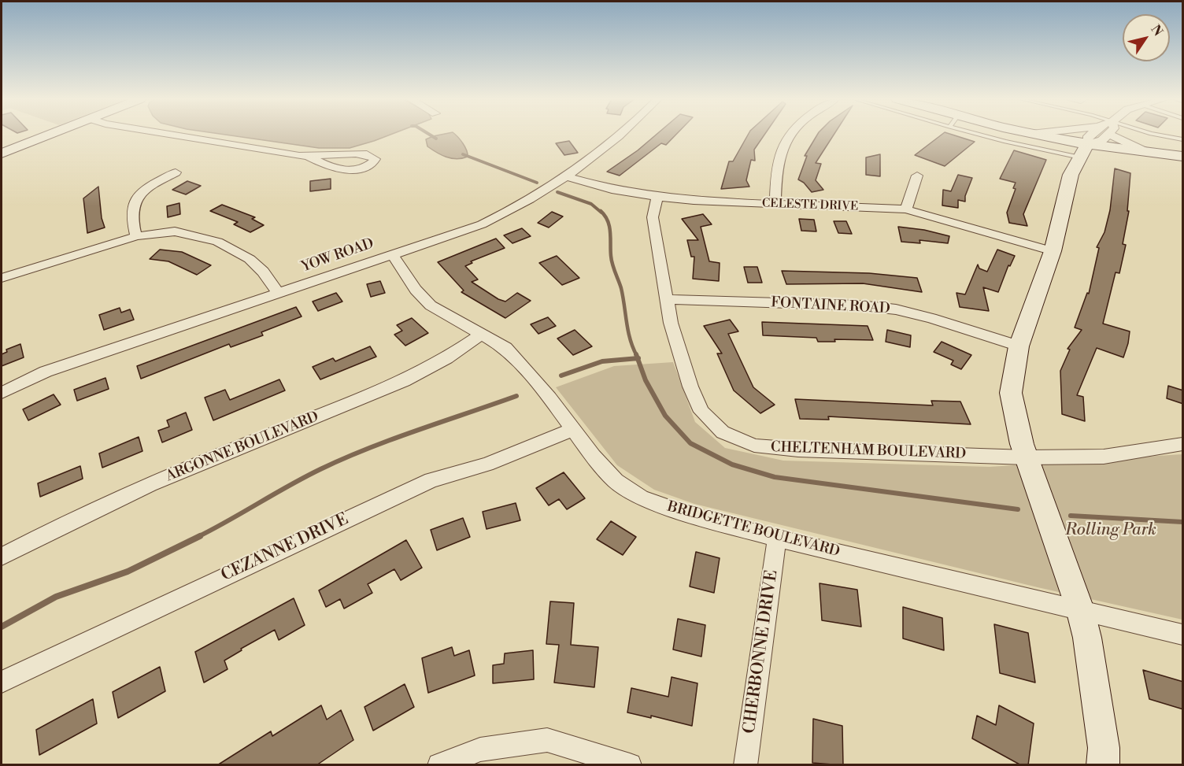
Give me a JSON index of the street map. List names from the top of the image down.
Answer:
{
  "streets": {
    "street": [
      "CELESTE DRIVE",
      "YOW ROAD",
      "FONTAINE ROAD",
      "ARGONNE BOULEVARD",
      "CHELTENHAM BOULEVARD",
      "BRIDGETTE BOULEVARD",
      "CEZANNE DRIVE",
      "CHERBONNE DRIVE"
    ]
  },
  "crossings": [
    ["CELESTE DRIVE", "YOW ROAD"],
    ["CELESTE DRIVE", "CHELTENHAM BOULEVARD"],
    ["YOW ROAD", "BRIDGETTE BOULEVARD"],
    ["FONTAINE ROAD", "CHELTENHAM BOULEVARD"],
    ["ARGONNE BOULEVARD", "BRIDGETTE BOULEVARD"],
    ["BRIDGETTE BOULEVARD", "CEZANNE DRIVE"],
    ["BRIDGETTE BOULEVARD", "CHERBONNE DRIVE"]
  ],
  "parks": ["Rolling Park"],
  "north": "top right"
}
